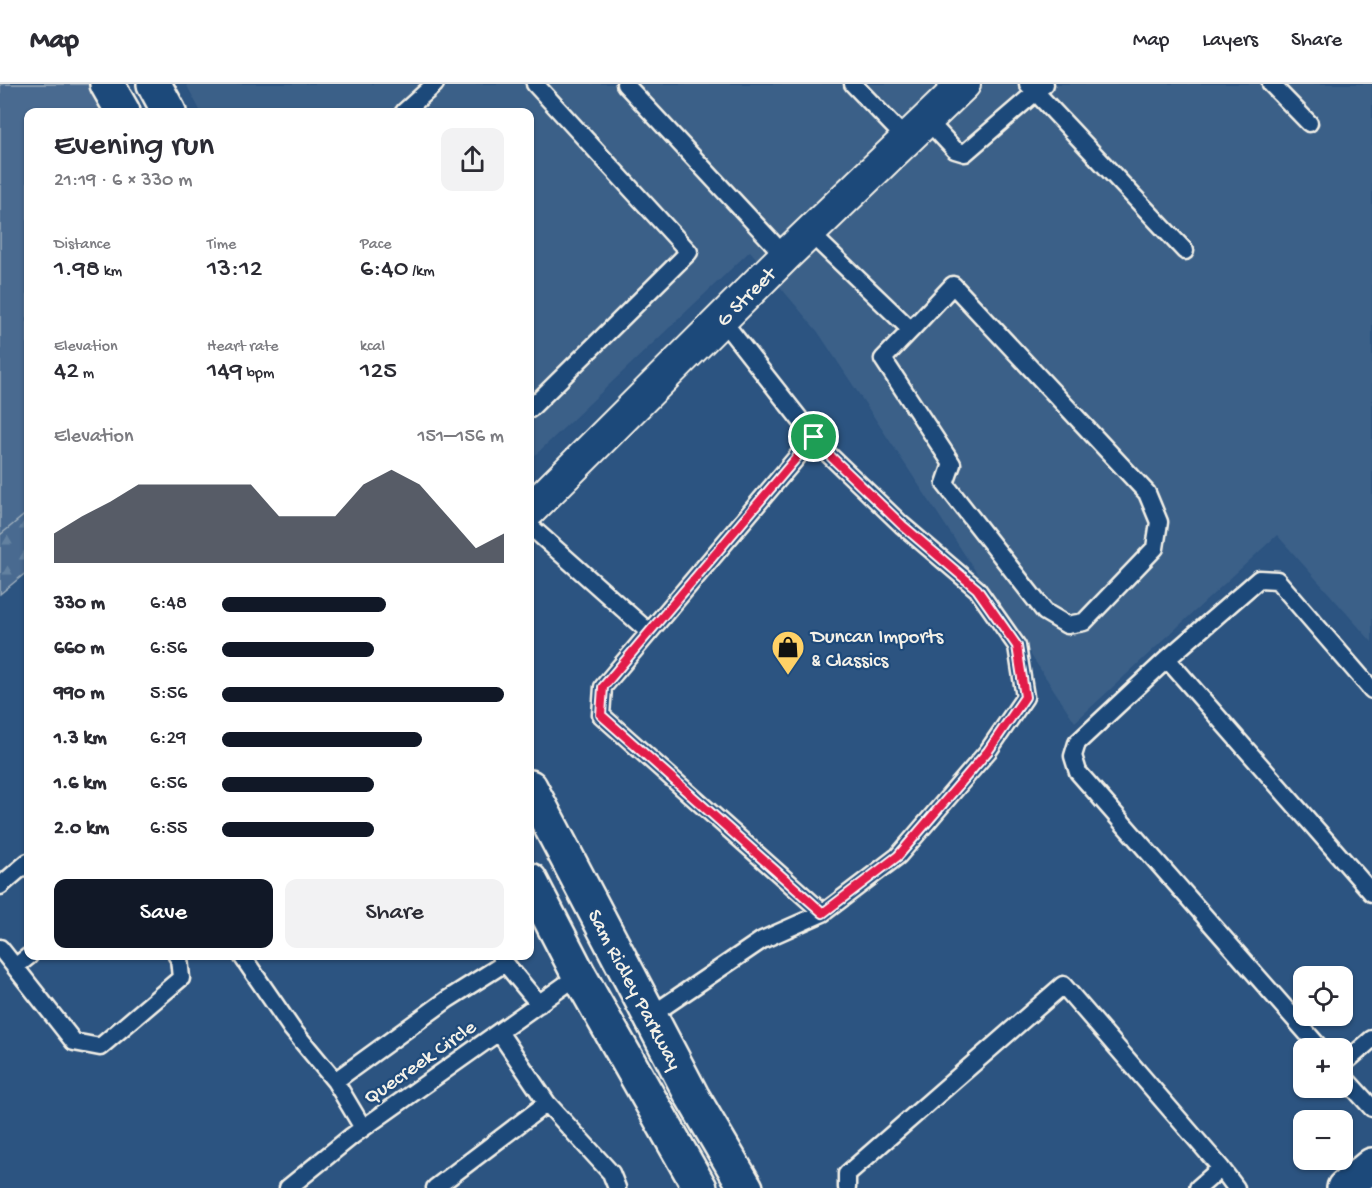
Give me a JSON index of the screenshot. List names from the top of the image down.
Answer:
{
  "streets": {
    "main road": ["Sam Ridley Parkway"],
    "street": ["G Street"],
    "lane": ["Quecreek Circle"]
  },
  "crossings": [
    ["Sam Ridley Parkway", "Quecreek Circle"]
  ],
  "places": {
    "shop": ["Duncan Imports & Classics"]
  },
  "page": {
    "header": "Map",
    "nav": ["Map", "Layers", "Share"],
    "heading": ["Evening run", "21:19 · 6 × 330 m"],
    "stats": [
      ["Distance", "1.98 km"],
      ["Time", "13:12"],
      ["Pace", "6:40 /km"],
      ["Elevation", "42 m"],
      ["Heart rate", "149 bpm"],
      ["kcal", "125"]
    ],
    "chart": ["Elevation", "151–156 m"],
    "list": [
      {
        "name": "330 m",
        "note": "6:48"
      },
      {
        "name": "660 m",
        "note": "6:56"
      },
      {
        "name": "990 m",
        "note": "5:56"
      },
      {
        "name": "1.3 km",
        "note": "6:29"
      },
      {
        "name": "1.6 km",
        "note": "6:56"
      },
      {
        "name": "2.0 km",
        "note": "6:55"
      }
    ],
    "buttons": ["Save", "Share"],
    "map_buttons": ["+", "−"]
  }
}
